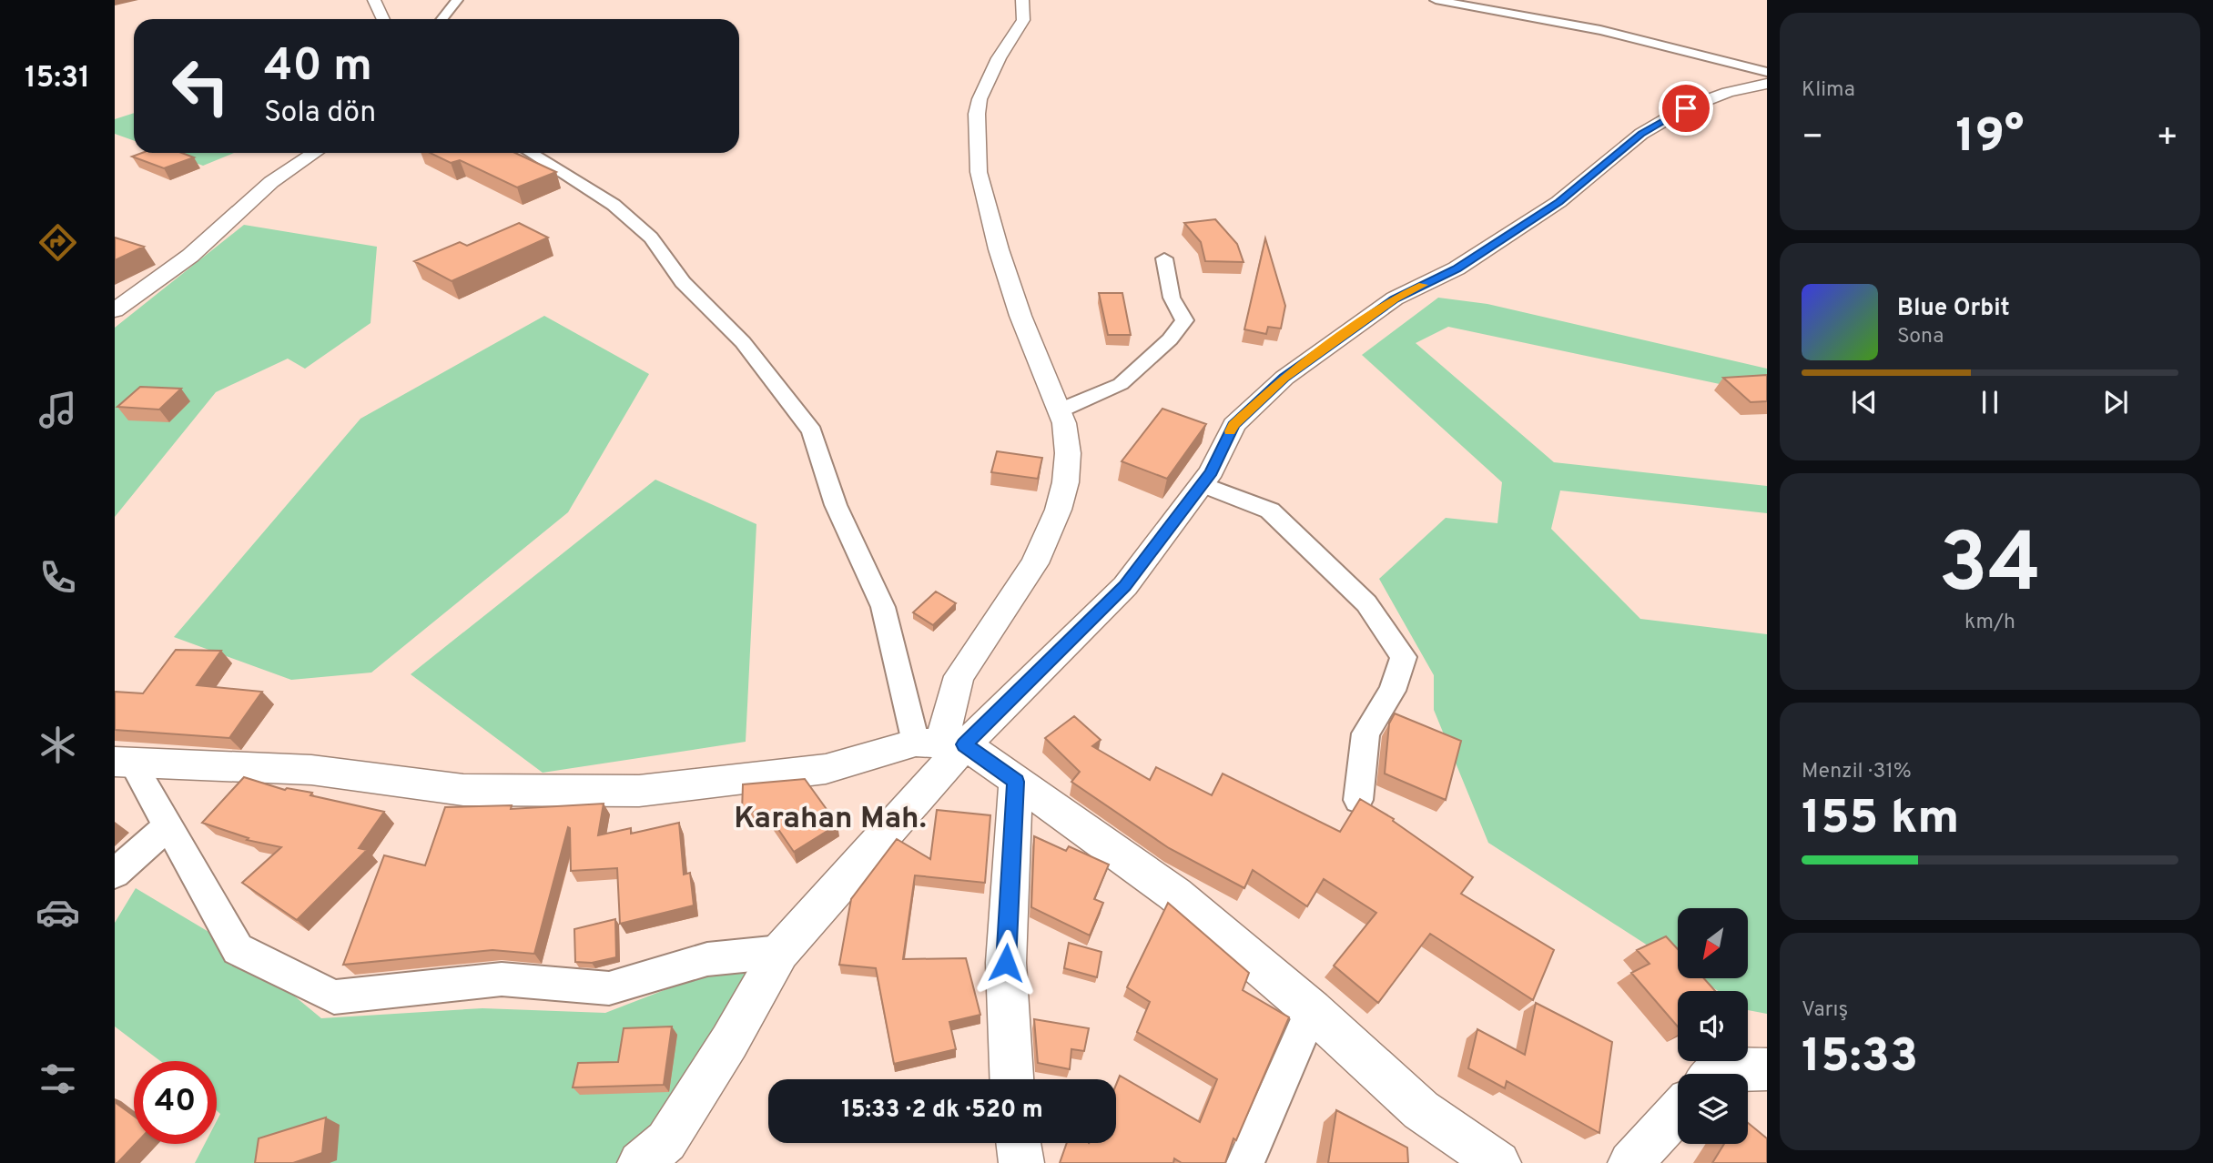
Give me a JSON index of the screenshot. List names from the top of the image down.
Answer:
{
  "districts": ["Karahan Mah."],
  "north": "bottom left",
  "page": {
    "tabs": "15:31",
    "tile": [
      "Klima",
      ["34", "km/h"],
      ["Menzil · 31%", "155 km"],
      ["Varış", "15:33"]
    ],
    "turn": ["40 m", "Sola dön"],
    "heat": ["−", "19°", "+"],
    "song": ["Blue Orbit", "Sona"],
    "limit": "40",
    "trip": "15:33 · 2 dk · 520 m"
  }
}
